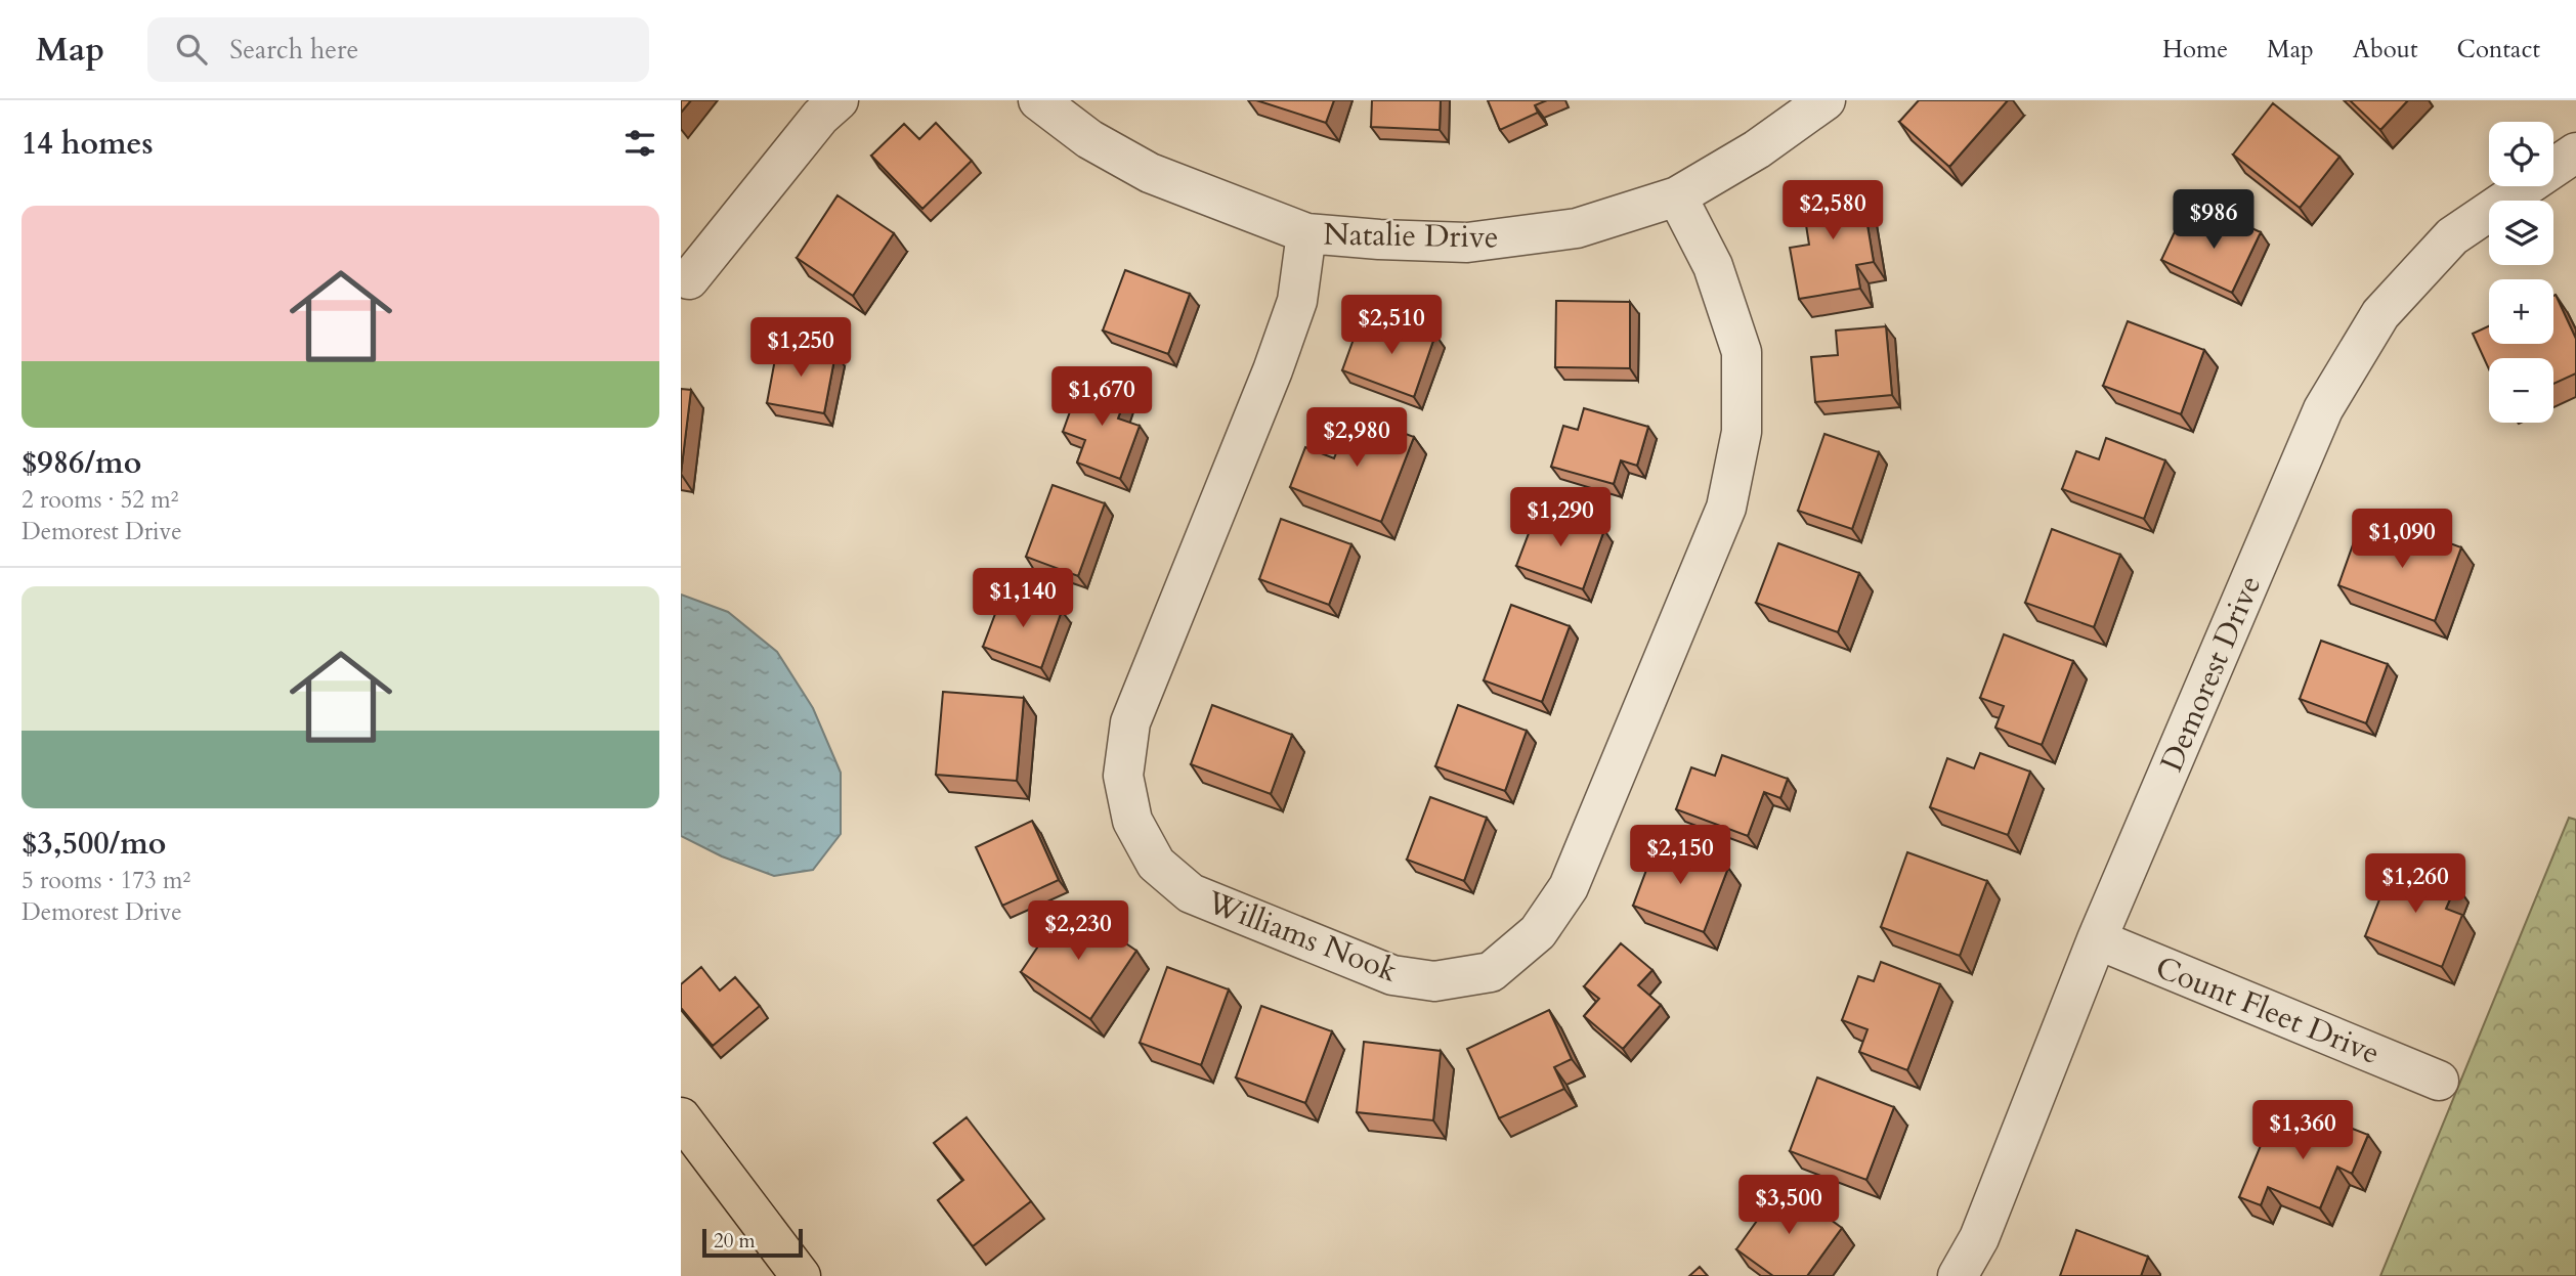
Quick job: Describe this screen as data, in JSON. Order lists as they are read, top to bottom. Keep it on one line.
{"streets":{"street":["Natalie Drive","Demorest Drive","Williams Nook","Count Fleet Drive"]},"crossings":[["Natalie Drive","Williams Nook"],["Demorest Drive","Count Fleet Drive"]],"scale_bar":"20 m","page":{"header":"Map","search":"Search here","nav":["Home","Map","About","Contact"],"heading":"14 homes","map_buttons":["+","−"],"price":["$2,580","$986","$2,510","$1,250","$1,670","$2,980","$1,290","$1,090","$1,140","$2,150","$1,260","$2,230","$1,360","$3,500"],"list":[{"name":"$986/mo","note":"2 rooms · 52 m² · Demorest Drive"},{"name":"$3,500/mo","note":"5 rooms · 173 m² · Demorest Drive"}],"scale":"20 m"}}
